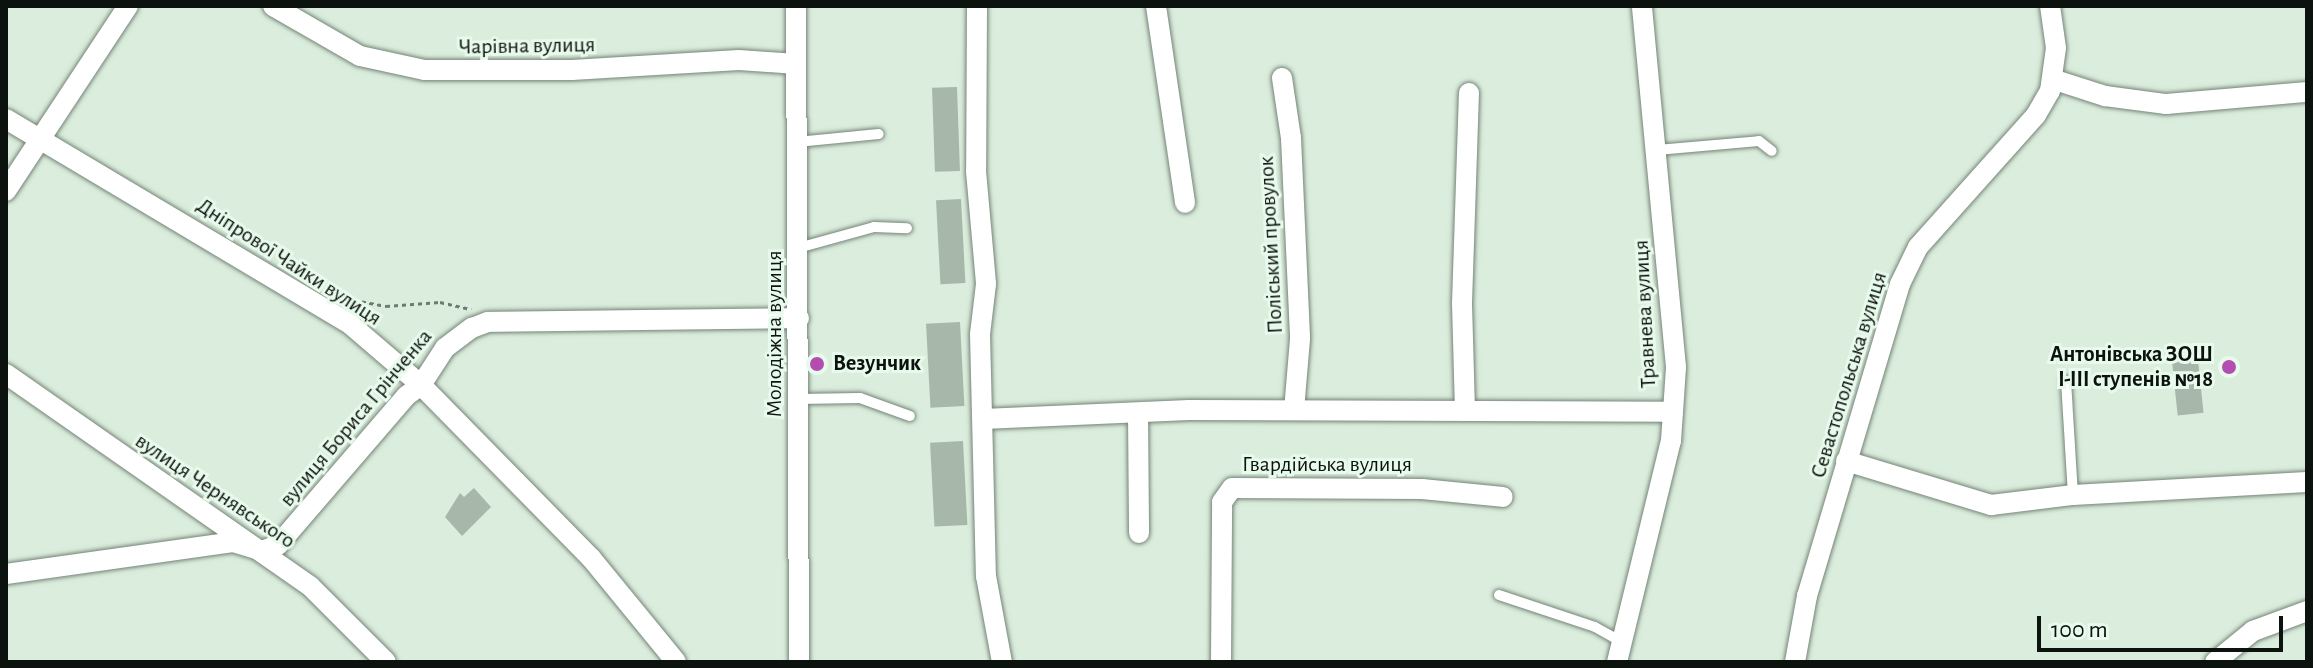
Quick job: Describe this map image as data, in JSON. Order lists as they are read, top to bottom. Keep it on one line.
{"streets":{"street":["Чарівна вулиця","Поліський провулок","Дніпрової Чайки вулиця","Травнева вулиця","Молодіжна вулиця","Севастопольська вулиця","вулиця Бориса Грінченка","Гвардійська вулиця","вулиця Чернявського"]},"crossings":[["Чарівна вулиця","Молодіжна вулиця"],["Дніпрової Чайки вулиця","вулиця Бориса Грінченка"],["Молодіжна вулиця","вулиця Бориса Грінченка"],["вулиця Бориса Грінченка","вулиця Чернявського"]],"places":["Везунчик","Антонівська ЗОШ I-III ступенів №18"],"scale_bar":"100 m"}
